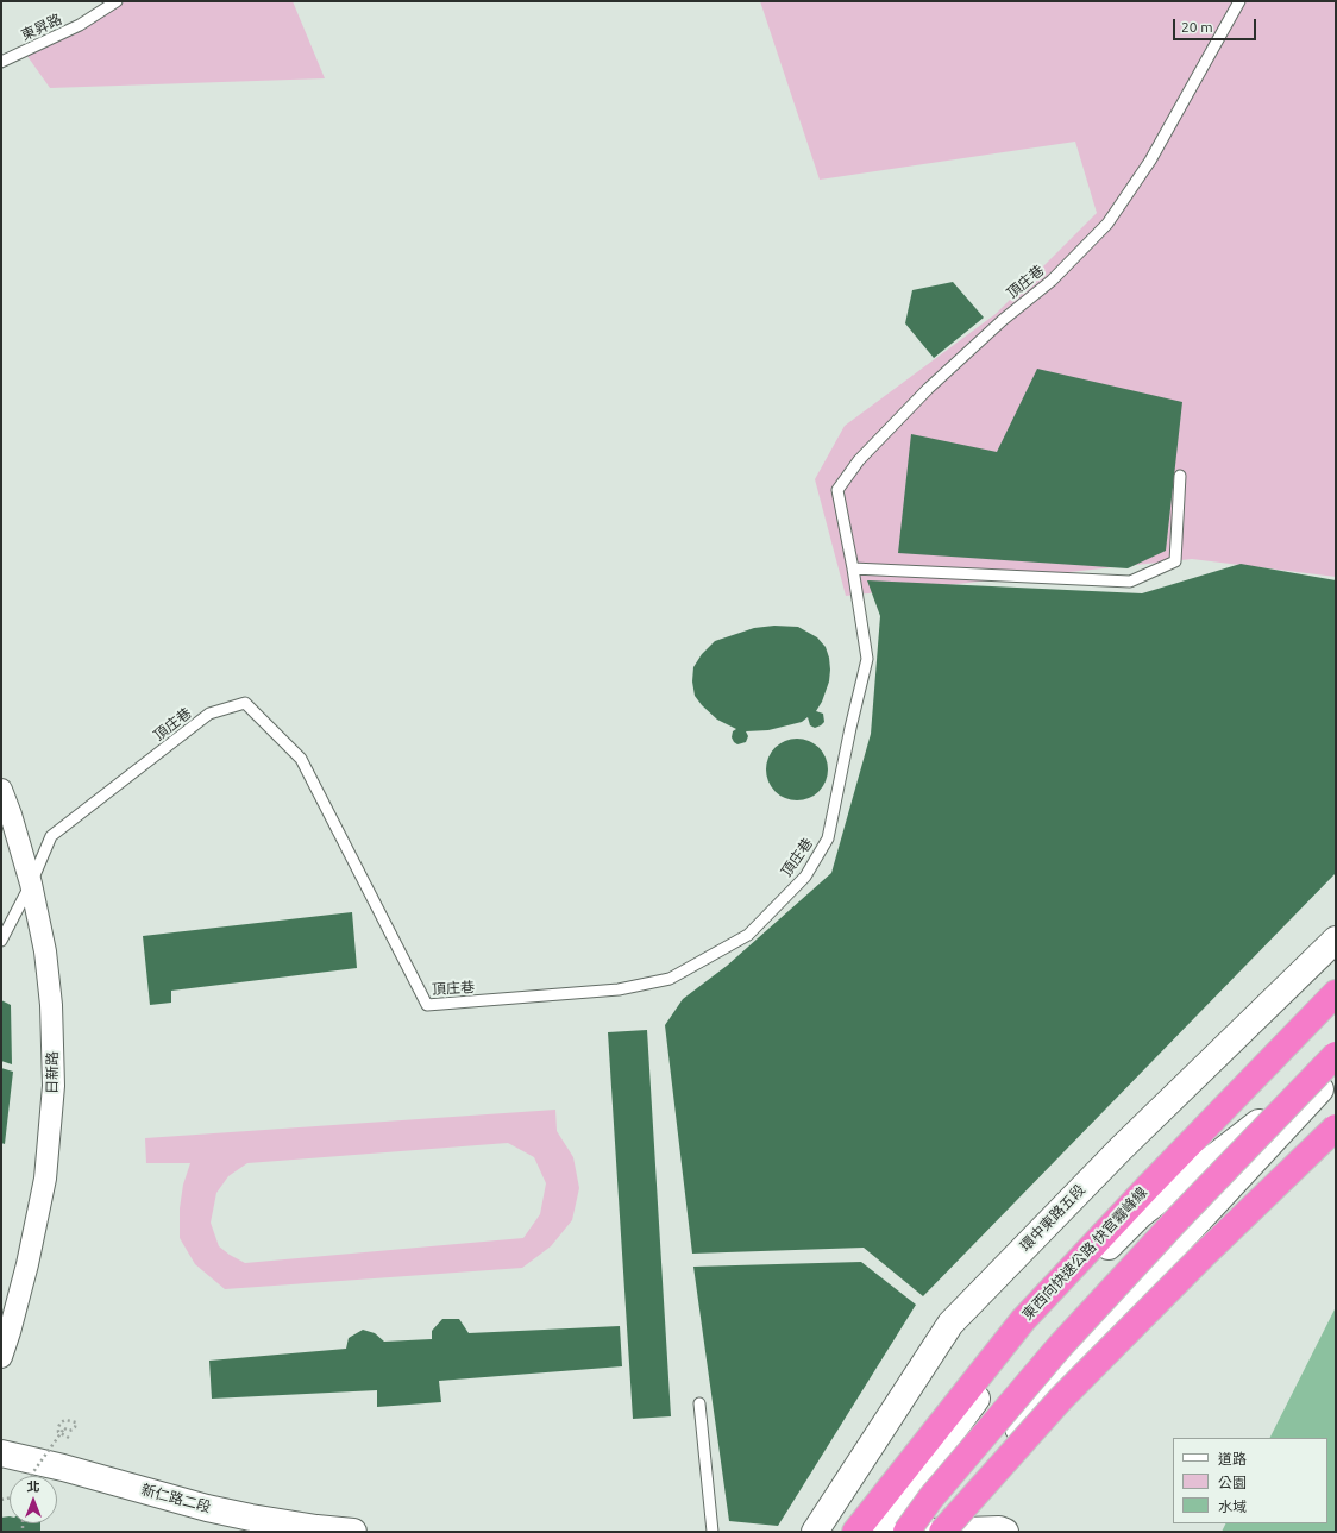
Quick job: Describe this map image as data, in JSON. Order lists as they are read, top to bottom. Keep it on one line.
{"streets":{"highway":["東西向快速公路 快官霧峰線"],"street":["日新路","環中東路五段","新仁路二段"],"lane":["東昇路","頂庄巷"]},"crossings":[["頂庄巷","日新路"]],"legend":["道路","公園","水域"],"scale_bar":"20 m","north":"top"}
